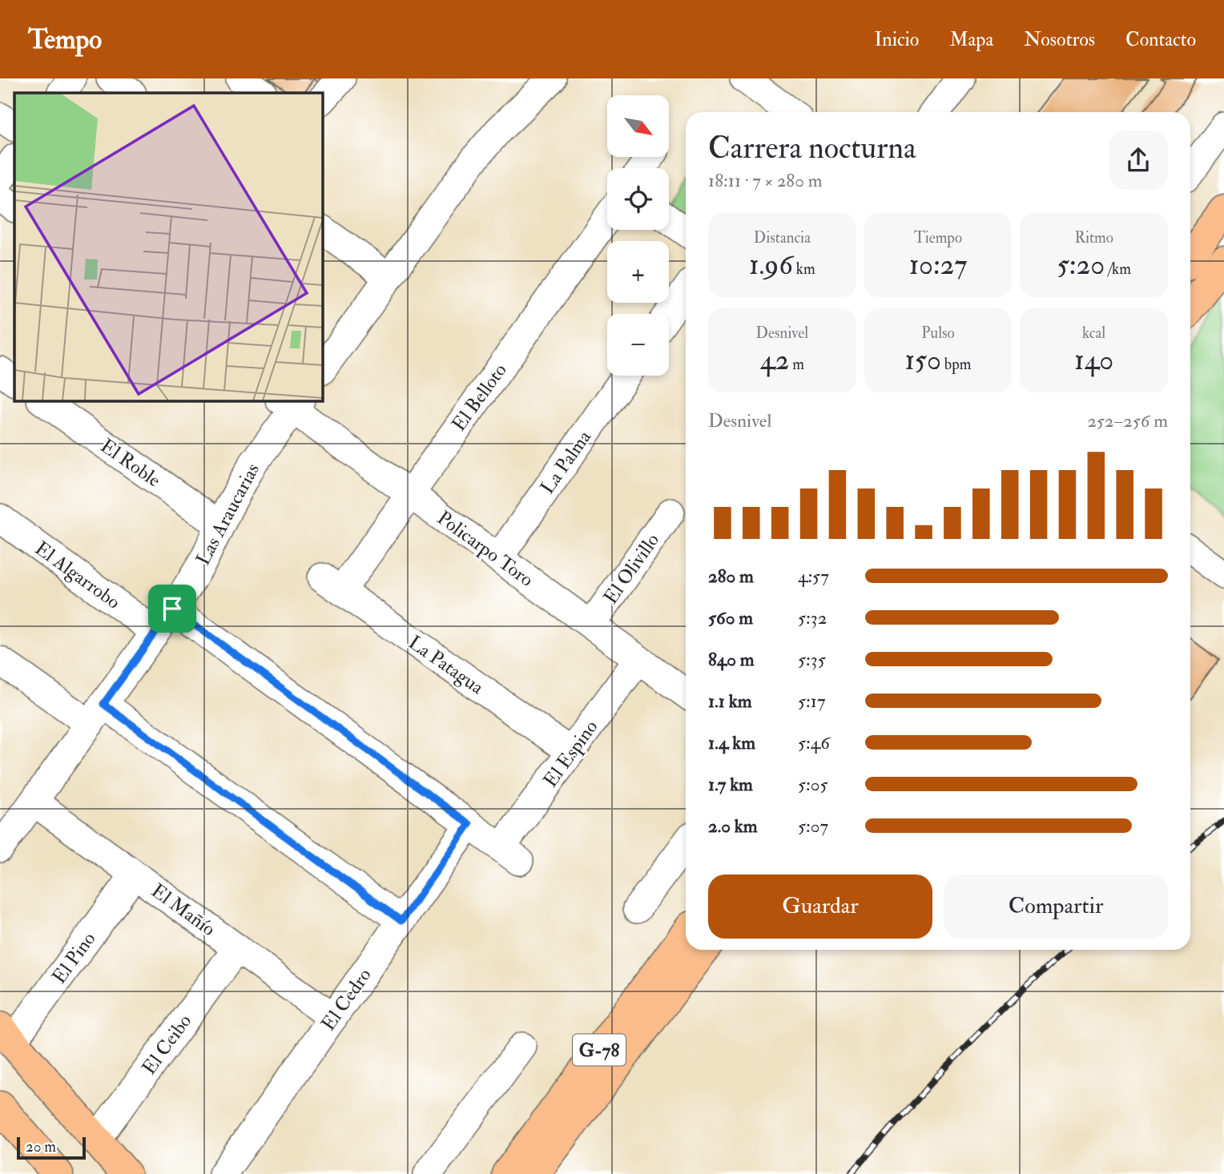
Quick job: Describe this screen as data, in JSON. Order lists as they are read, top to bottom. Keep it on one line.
{"streets":{"main road":["G-78"],"street":["El Belloto","La Palma","El Roble","Las Araucarias","Policarpo Toro","El Olivillo","El Algarrobo","La Patagua","El Espino","El Mañío","El Pino","El Cedro","El Ceibo"]},"crossings":[["El Belloto","Policarpo Toro"],["El Belloto","La Patagua"],["La Palma","Policarpo Toro"],["El Roble","Las Araucarias"],["Las Araucarias","Policarpo Toro"],["Las Araucarias","El Algarrobo"],["Las Araucarias","El Mañío"],["Policarpo Toro","El Olivillo"],["Policarpo Toro","El Espino"],["La Patagua","El Espino"],["El Espino","El Cedro"],["El Mañío","El Pino"],["El Mañío","El Cedro"],["El Mañío","El Ceibo"]],"scale_bar":"20 m","north":"bottom right","page":{"header":"Tempo","nav":["Inicio","Mapa","Nosotros","Contacto"],"map_buttons":["+","−"],"heading":["Carrera nocturna","18:11 · 7 × 280 m"],"stats":[["Distancia","1.96 km"],["Tiempo","10:27"],["Ritmo","5:20 /km"],["Desnivel","42 m"],["Pulso","150 bpm"],["kcal","140"]],"chart":["Desnivel","252–256 m"],"list":[{"name":"280 m","note":"4:57"},{"name":"560 m","note":"5:32"},{"name":"840 m","note":"5:35"},{"name":"1.1 km","note":"5:17"},{"name":"1.4 km","note":"5:46"},{"name":"1.7 km","note":"5:05"},{"name":"2.0 km","note":"5:07"}],"buttons":["Guardar","Compartir"],"scale":"20 m"}}
